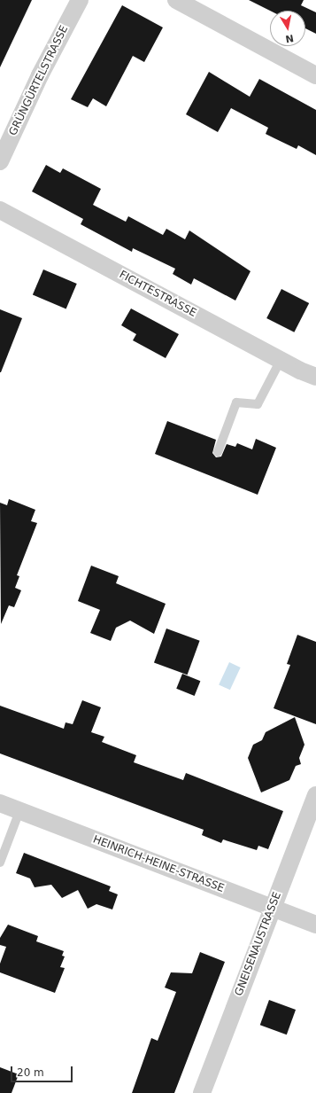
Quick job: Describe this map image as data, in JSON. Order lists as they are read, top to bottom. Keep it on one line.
{"streets":{"street":["GRÜNGÜRTELSTRASSE","FICHTESTRASSE","HEINRICH-HEINE-STRASSE","GNEISENAUSTRASSE"]},"crossings":[["HEINRICH-HEINE-STRASSE","GNEISENAUSTRASSE"]],"scale_bar":"20 m","north":"bottom"}
